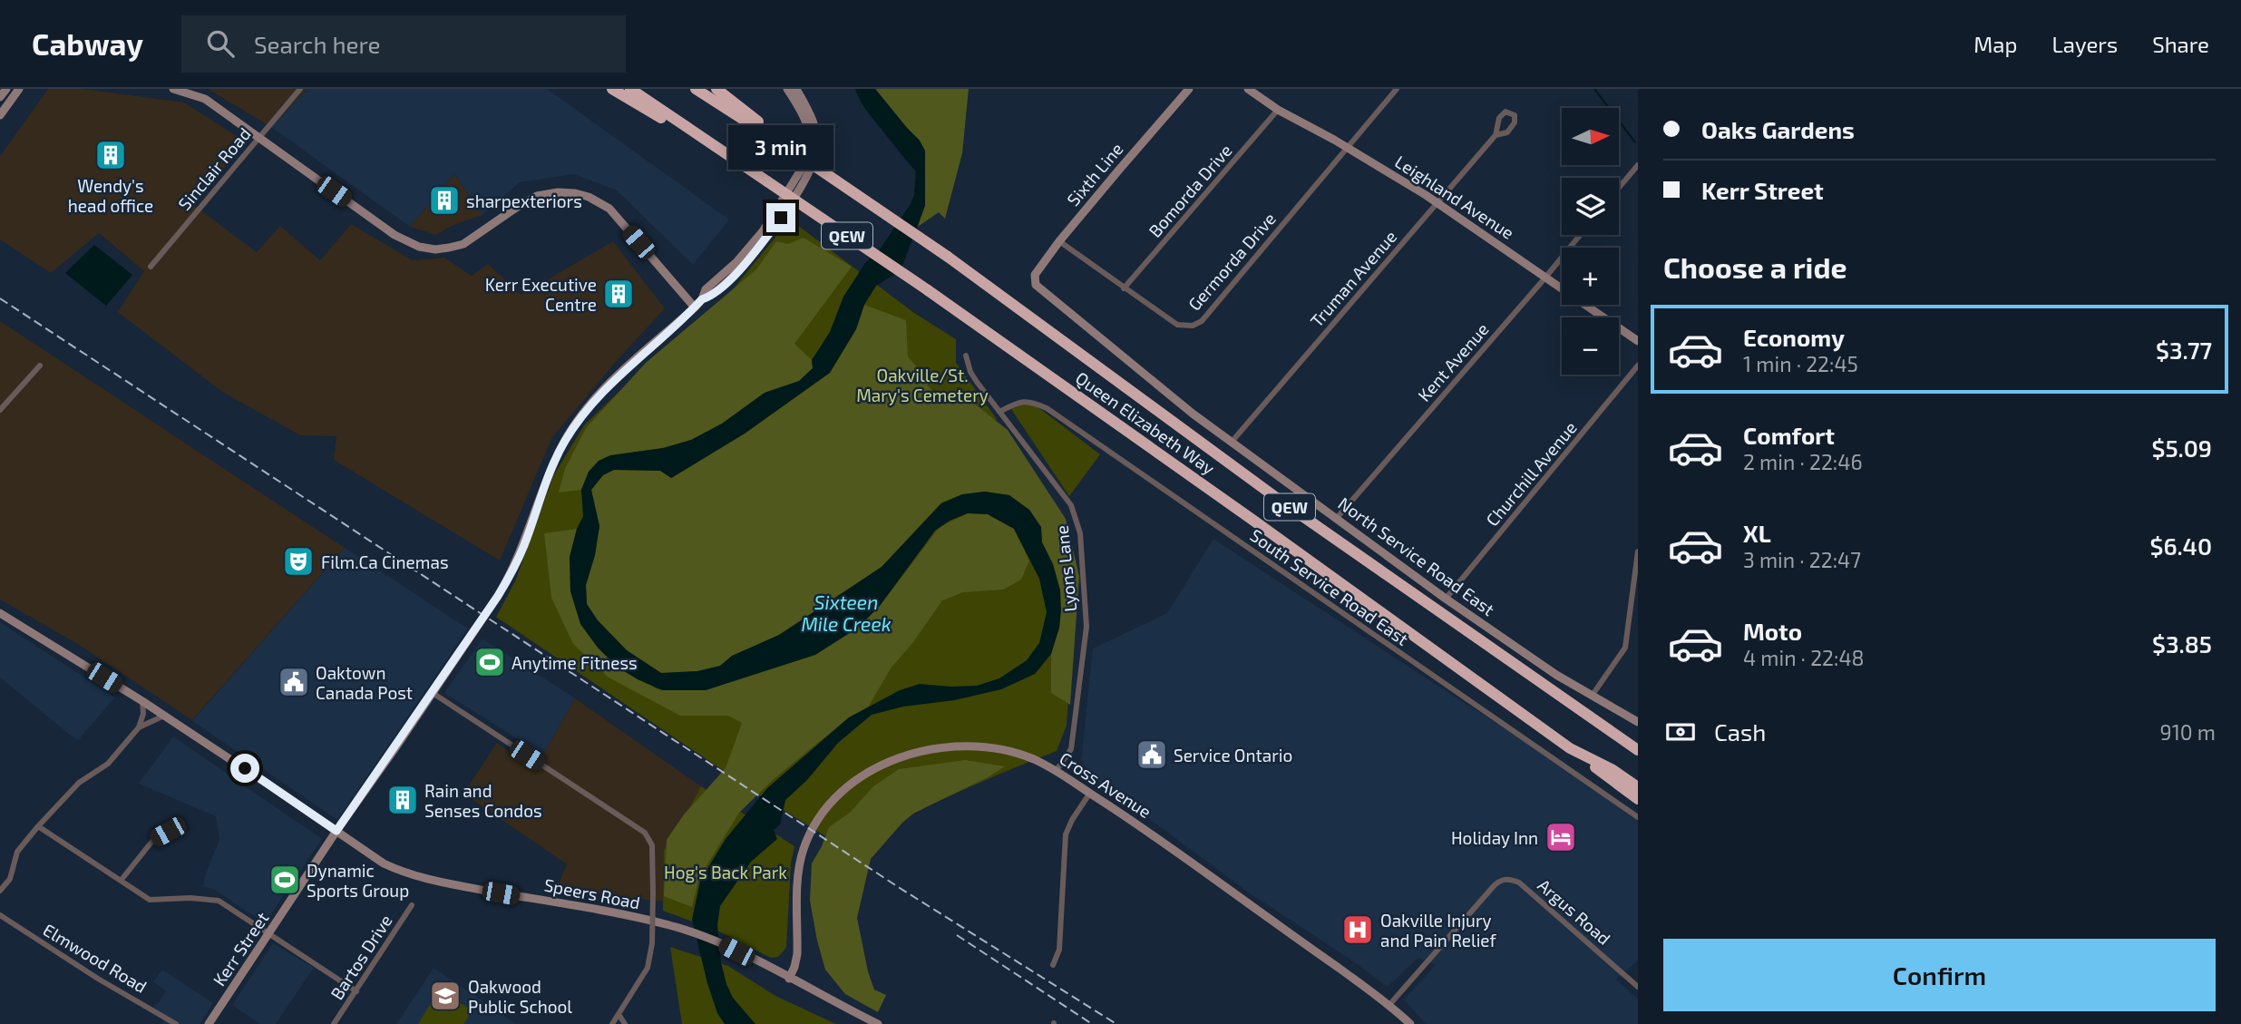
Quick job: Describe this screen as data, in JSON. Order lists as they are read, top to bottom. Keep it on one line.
{"streets":{"highway":["QEW","Queen Elizabeth Way"],"street":["Sinclair Road","Sixth Line","Bomorda Drive","Leighland Avenue","Germorda Drive","Truman Avenue","Kent Avenue","Churchill Avenue","North Service Road East","Lyons Lane","South Service Road East","Cross Avenue","Speers Road","Argus Road","Kerr Street","Bartos Drive","Elmwood Road"]},"crossings":[["Sixth Line","Germorda Drive"],["Sixth Line","North Service Road East"],["Bomorda Drive","Leighland Avenue"],["Bomorda Drive","Germorda Drive"],["Leighland Avenue","Germorda Drive"],["Leighland Avenue","Truman Avenue"],["Leighland Avenue","Kent Avenue"],["Truman Avenue","North Service Road East"],["Kent Avenue","North Service Road East"],["Churchill Avenue","North Service Road East"],["Lyons Lane","South Service Road East"],["Lyons Lane","Cross Avenue"],["Cross Avenue","Speers Road"],["Cross Avenue","Argus Road"],["Speers Road","Kerr Street"]],"water":["Sixteen Mile Creek"],"parks":["Oakville/St. Mary's Cemetery","Hog's Back Park"],"places":{"building":["Wendy's head office","sharpexteriors","Kerr Executive Centre","Rain and Senses Condos"],"theatre":["Film.Ca Cinemas"],"sports":["Anytime Fitness","Dynamic Sports Group"],"public building":["Oaktown Canada Post","Service Ontario"],"hotel":["Holiday Inn"],"hospital":["Oakville Injury and Pain Relief"],"school or university":["Oakwood Public School"]},"north":"right","page":{"header":"Cabway","search":"Search here","nav":["Map","Layers","Share"],"banner":["Oaks Gardens","Kerr Street"],"map_buttons":["+","−"],"bubble":"3 min","heading":"Choose a ride","list":[{"name":"Economy","note":"1 min · 22:45","value":"$3.77"},{"name":"Comfort","note":"2 min · 22:46","value":"$5.09"},{"name":"XL","note":"3 min · 22:47","value":"$6.40"},{"name":"Moto","note":"4 min · 22:48","value":"$3.85"}],"pay":["Cash","910 m"],"buttons":"Confirm"}}
